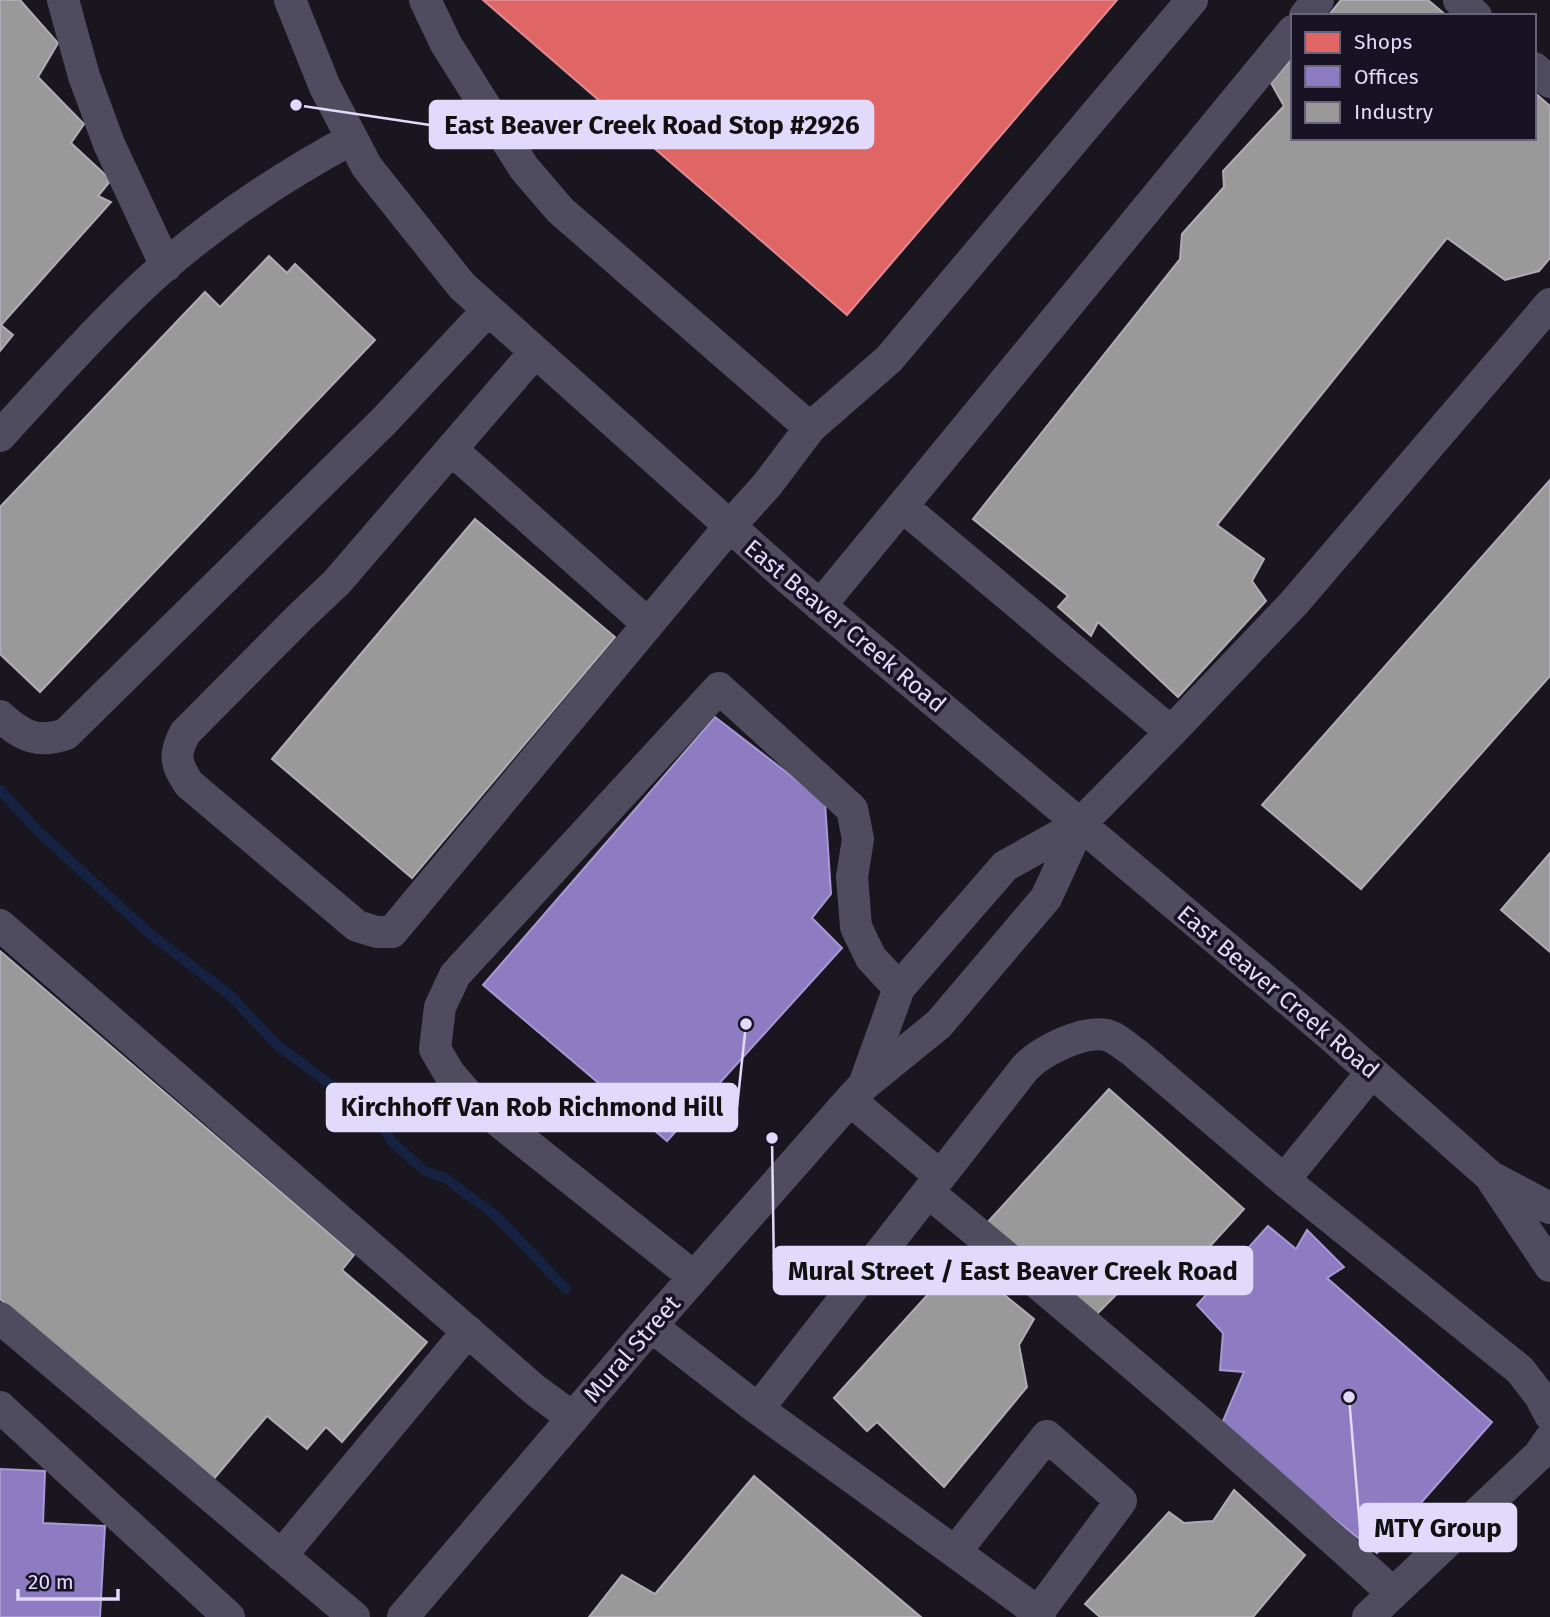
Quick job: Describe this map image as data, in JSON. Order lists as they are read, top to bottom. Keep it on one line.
{"streets":{"street":["East Beaver Creek Road","Mural Street"]},"crossings":[["East Beaver Creek Road","Mural Street"]],"places":["East Beaver Creek Road Stop #2926","Kirchhoff Van Rob Richmond Hill","Mural Street / East Beaver Creek Road","MTY Group"],"legend":["Shops","Offices","Industry"],"scale_bar":"20 m"}
